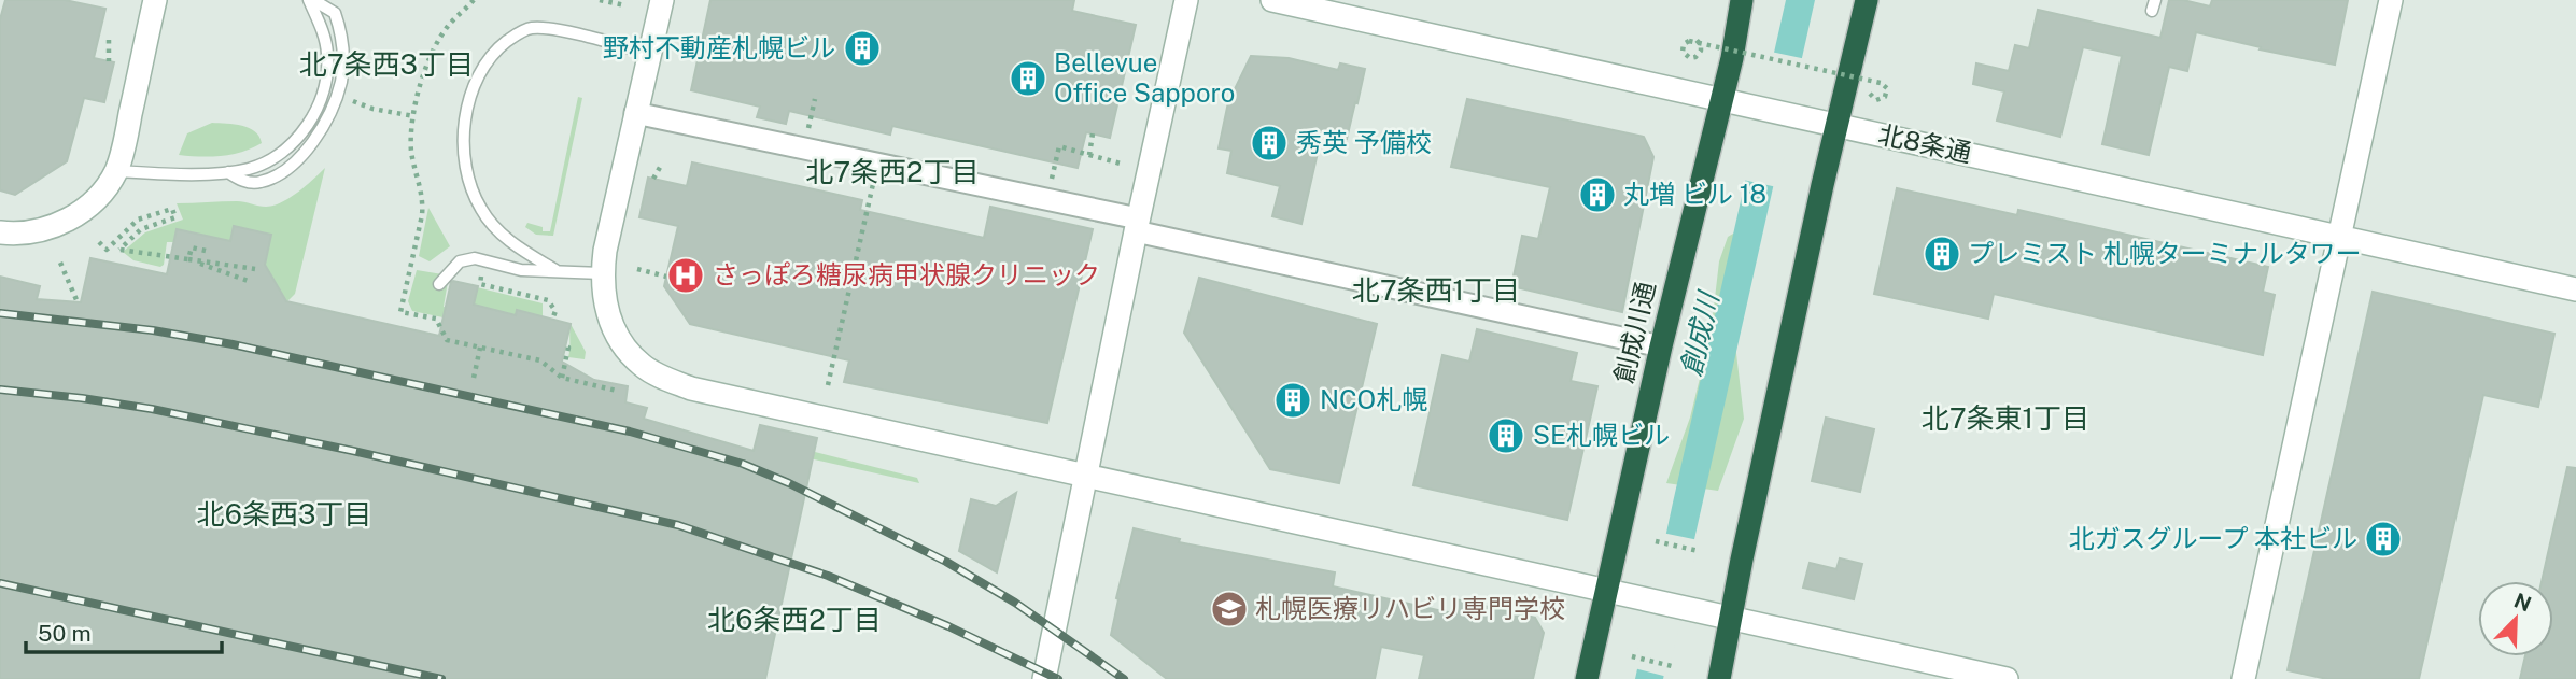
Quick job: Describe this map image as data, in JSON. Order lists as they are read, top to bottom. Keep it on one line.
{"streets":{"highway":["創成川通"],"street":["北8条通"]},"crossings":[["北8条通","創成川通"]],"districts":["北7条西3丁目","北7条西2丁目","北7条西1丁目","北7条東1丁目","北6条西3丁目","北6条西2丁目"],"water":["創成川"],"places":{"building":["野村不動産札幌ビル","Bellevue Office Sapporo","秀英 予備校","丸増 ビル 18","プレミスト 札幌ターミナルタワー","NCO札幌","SE札幌ビル","北ガスグループ 本社ビル"],"hospital":["さっぽろ糖尿病甲状腺クリニック"],"school or university":["札幌医療リハビリ専門学校"]},"scale_bar":"50 m","north":"top right"}
